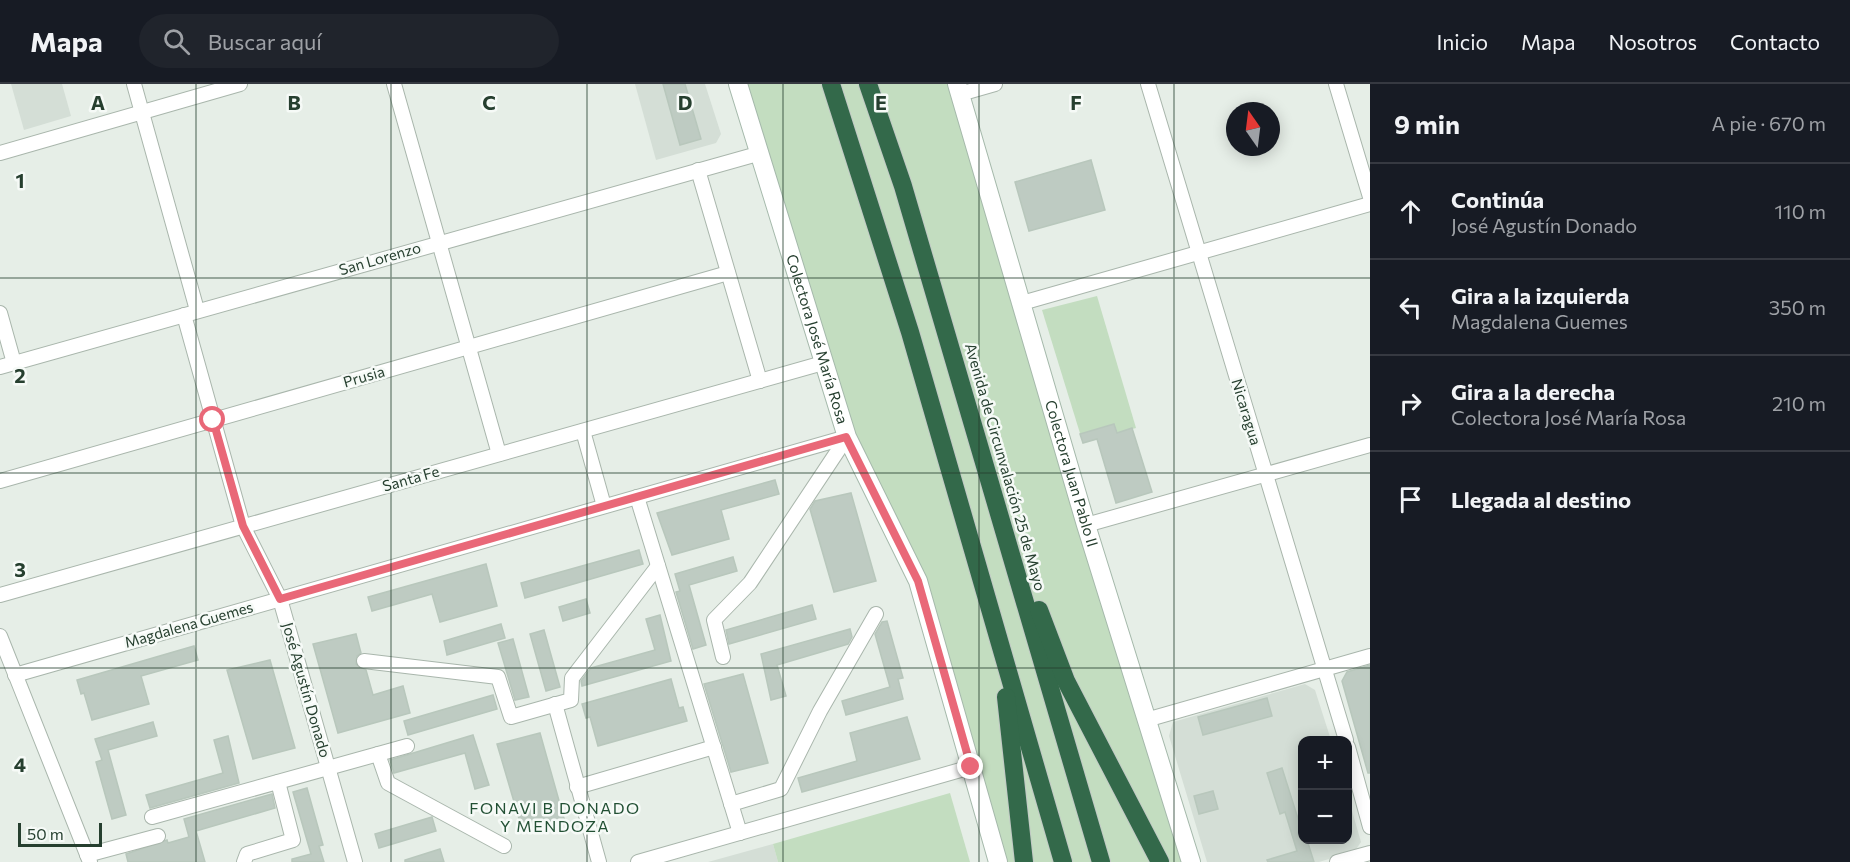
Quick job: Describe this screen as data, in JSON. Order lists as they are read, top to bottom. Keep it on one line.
{"streets":{"highway":["Avenida de Circunvalación 25 de Mayo"],"main road":["Colectora José María Rosa","Colectora Juan Pablo II"],"street":["San Lorenzo","Prusia","Nicaragua","Santa Fe","Magdalena Guemes","José Agustín Donado"]},"crossings":[["San Lorenzo","Colectora José María Rosa"],["San Lorenzo","José Agustín Donado"],["Colectora José María Rosa","Santa Fe"],["Colectora José María Rosa","Magdalena Guemes"],["Prusia","José Agustín Donado"],["Santa Fe","José Agustín Donado"],["Magdalena Guemes","José Agustín Donado"]],"districts":["FONAVI B DONADO Y MENDOZA"],"scale_bar":"50 m","north":"top","page":{"header":"Mapa","search":"Buscar aquí","nav":["Inicio","Mapa","Nosotros","Contacto"],"heading":["9 min","A pie · 670 m"],"list":[["Continúa","José Agustín Donado","110 m"],["Gira a la izquierda","Magdalena Guemes","350 m"],["Gira a la derecha","Colectora José María Rosa","210 m"],"Llegada al destino"],"map_buttons":["+","−"],"scale":"50 m"},"grid":{"columns":["A","B","C","D","E","F"],"rows":["1","2","3","4"]}}
